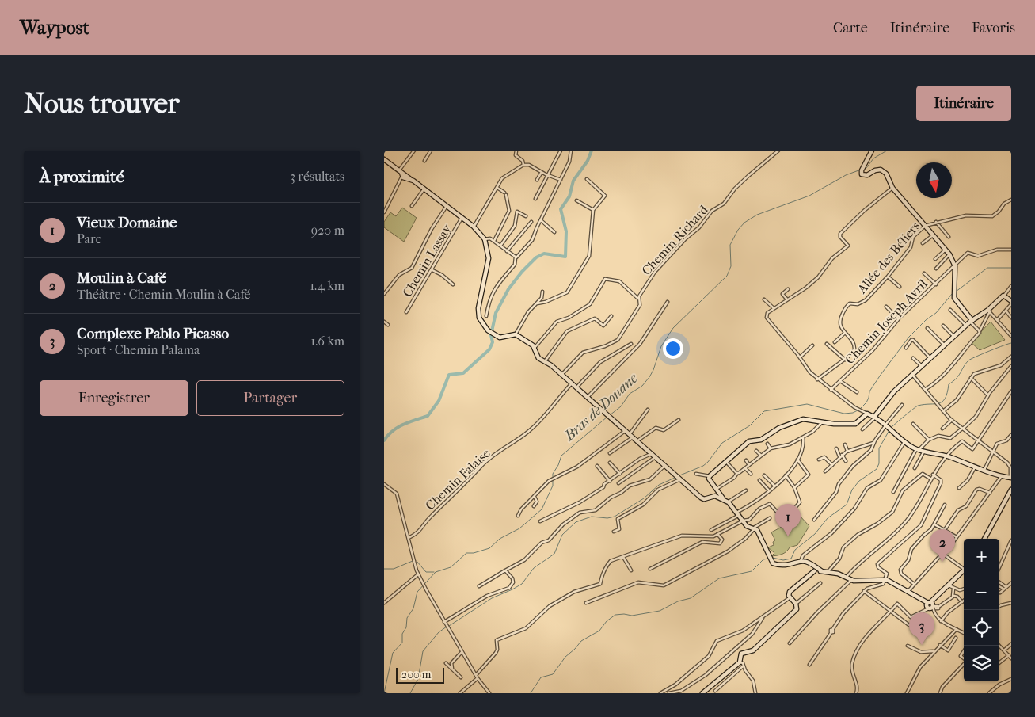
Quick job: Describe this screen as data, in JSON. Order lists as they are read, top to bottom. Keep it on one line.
{"streets":{"street":["Chemin Richard","Allée des Béliers","Chemin Lassay","Chemin Joseph Avril","Chemin Falaise"]},"water":["Bras de Douane"],"scale_bar":"200 m","north":"bottom","page":{"header":"Waypost","nav":["Carte","Itinéraire","Favoris"],"buttons":["Itinéraire",["Enregistrer","Partager"]],"title":"Nous trouver","heading":["À proximité","3 résultats"],"list":[{"mark":"1","name":"Vieux Domaine","note":"Parc","value":"920 m"},{"mark":"2","name":"Moulin à Café","note":"Théâtre · Chemin Moulin à Café","value":"1.4 km"},{"mark":"3","name":"Complexe Pablo Picasso","note":"Sport · Chemin Palama","value":"1.6 km"}],"pins":["1","2","3"],"map_buttons":["+","−"],"scale":"200 m"}}
